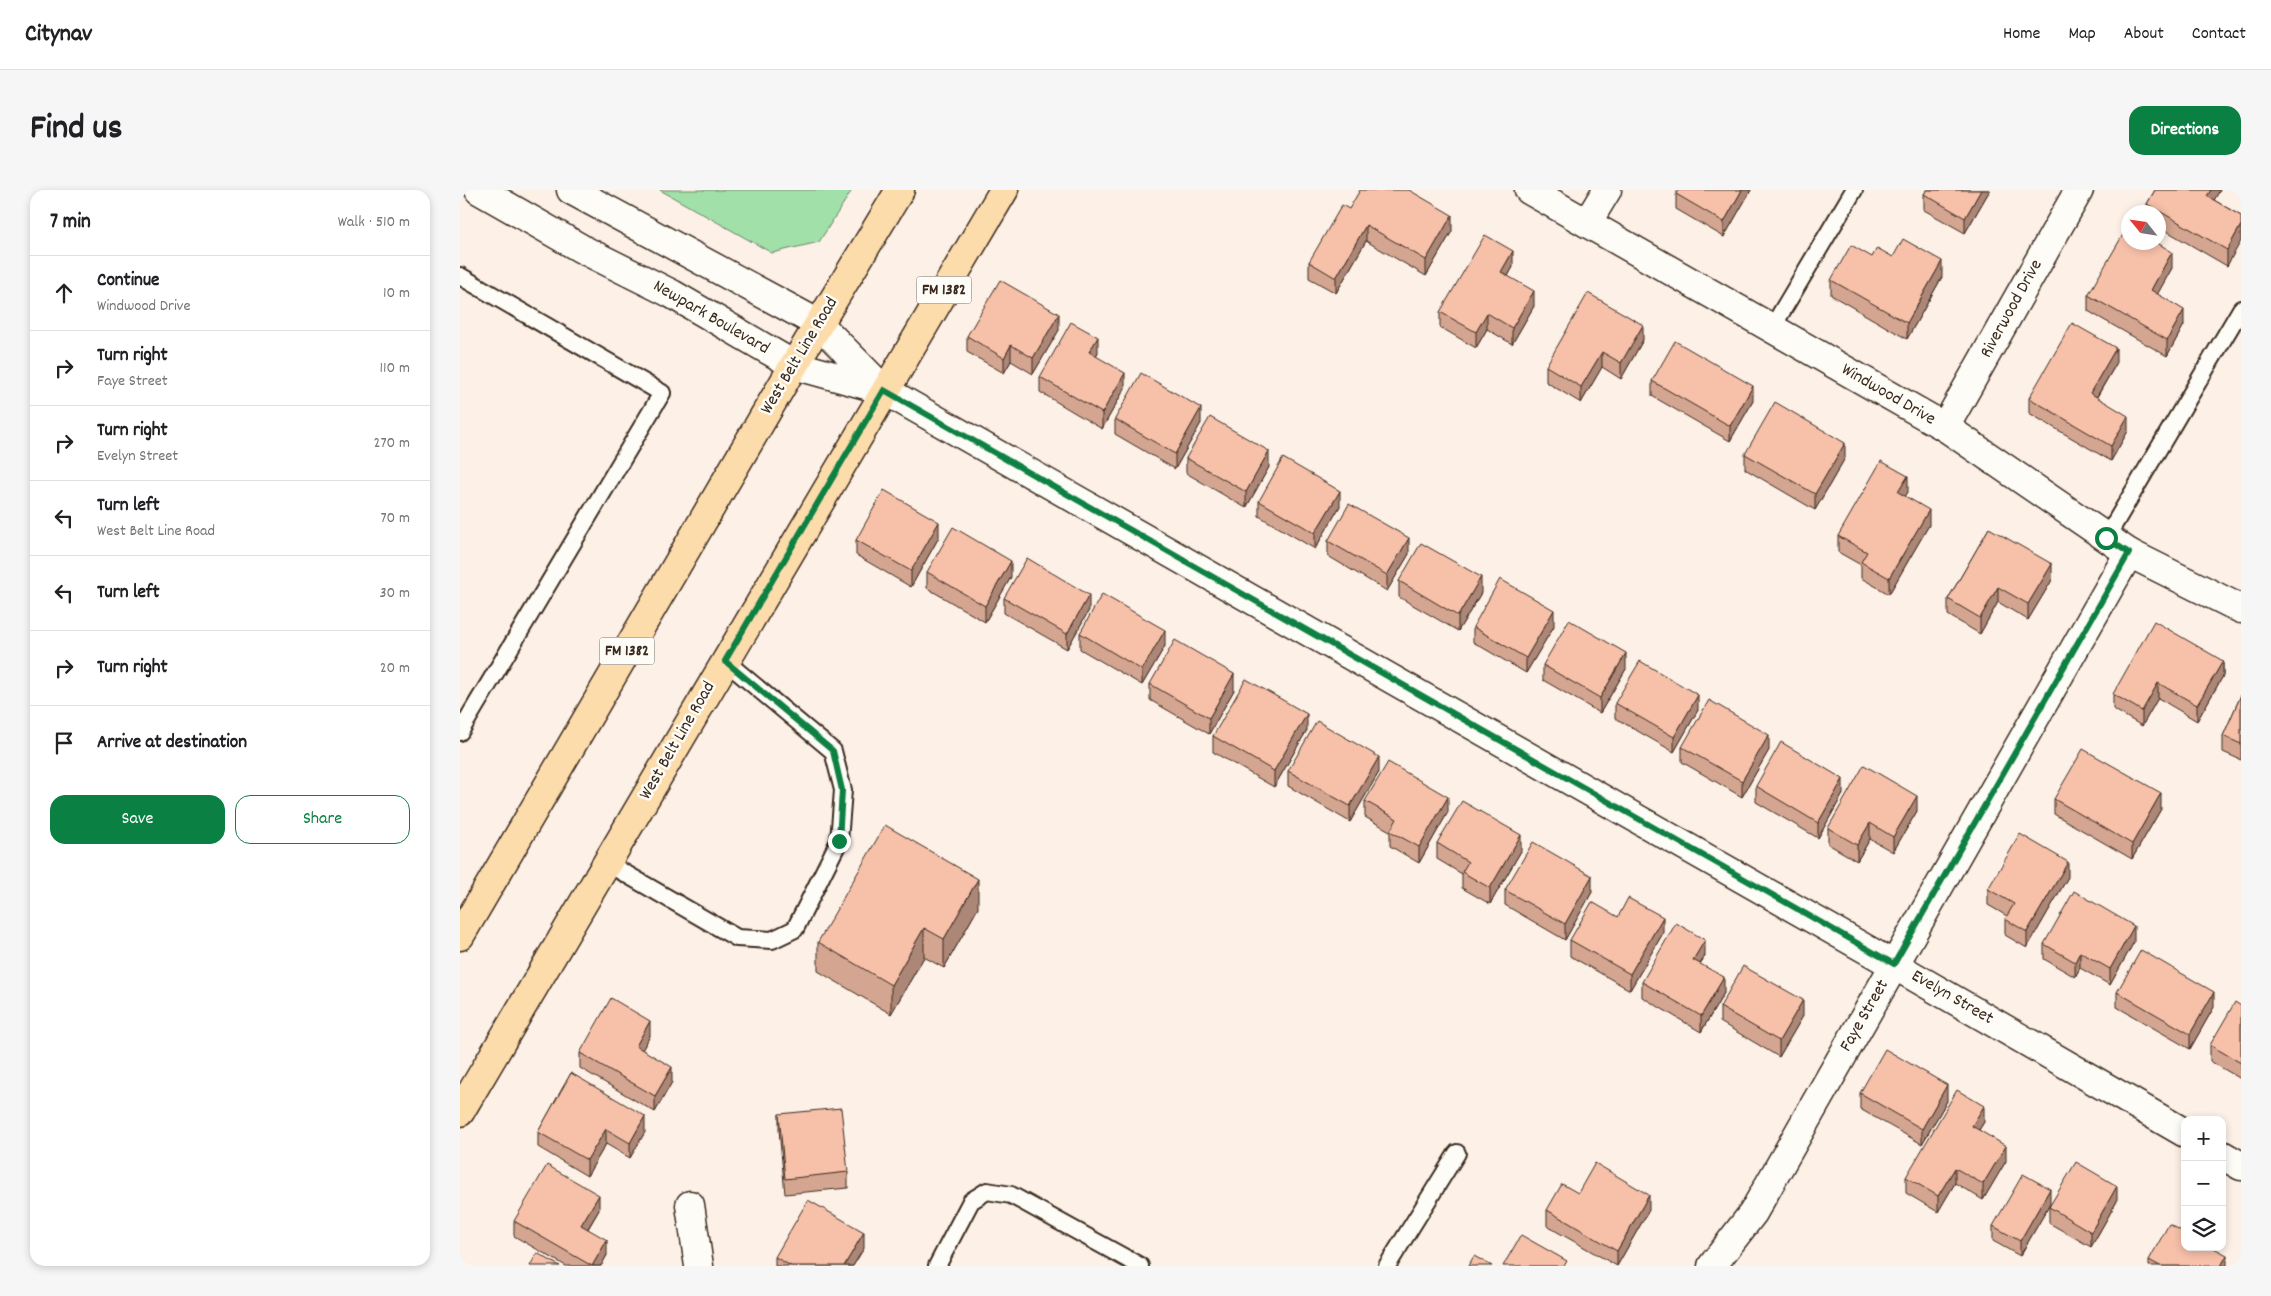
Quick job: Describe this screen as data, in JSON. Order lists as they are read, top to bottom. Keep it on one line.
{"streets":{"main road":["FM 1382","West Belt Line Road"],"street":["Riverwood Drive","Newpark Boulevard","Windwood Drive","Evelyn Street","Faye Street"]},"crossings":[["Riverwood Drive","Windwood Drive"],["Newpark Boulevard","West Belt Line Road"],["Newpark Boulevard","Evelyn Street"],["West Belt Line Road","Evelyn Street"],["Windwood Drive","Faye Street"],["Evelyn Street","Faye Street"]],"north":"top left","page":{"header":"Citynav","nav":["Home","Map","About","Contact"],"title":"Find us","buttons":["Directions",["Save","Share"]],"heading":["7 min","Walk · 510 m"],"list":[["Continue","Windwood Drive","10 m"],["Turn right","Faye Street","110 m"],["Turn right","Evelyn Street","270 m"],["Turn left","West Belt Line Road","70 m"],["Turn left","30 m"],["Turn right","20 m"],"Arrive at destination"],"map_buttons":["+","−"]}}
